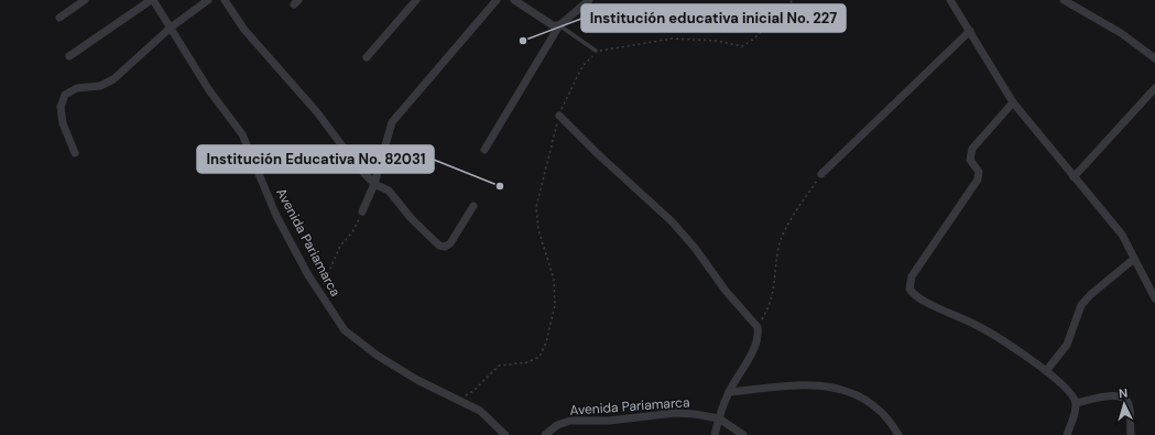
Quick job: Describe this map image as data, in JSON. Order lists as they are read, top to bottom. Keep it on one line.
{"streets":{"street":["Avenida Pariamarca"]},"places":["Institución educativa inicial No. 227","Institución Educativa No. 82031"],"north":"top"}
